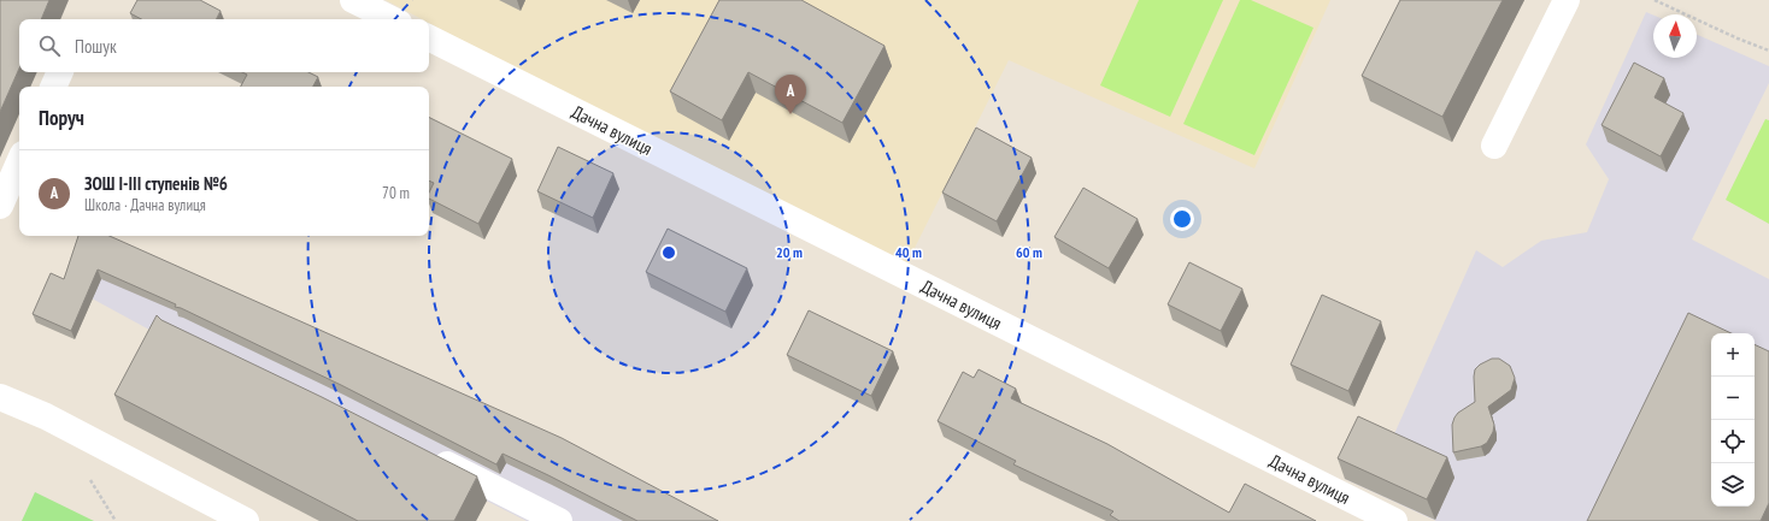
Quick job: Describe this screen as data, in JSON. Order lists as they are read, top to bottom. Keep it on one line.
{"streets":{"street":["Дачна вулиця"]},"north":"top","page":{"search":"Пошук","pins":"A","heading":"Поруч","list":[{"mark":"A","name":"ЗОШ І-ІІІ ступенів №6","note":"Школа · Дачна вулиця","value":"70 m"}],"map_buttons":["+","−"]},"rings":["20 m","40 m","60 m"]}
